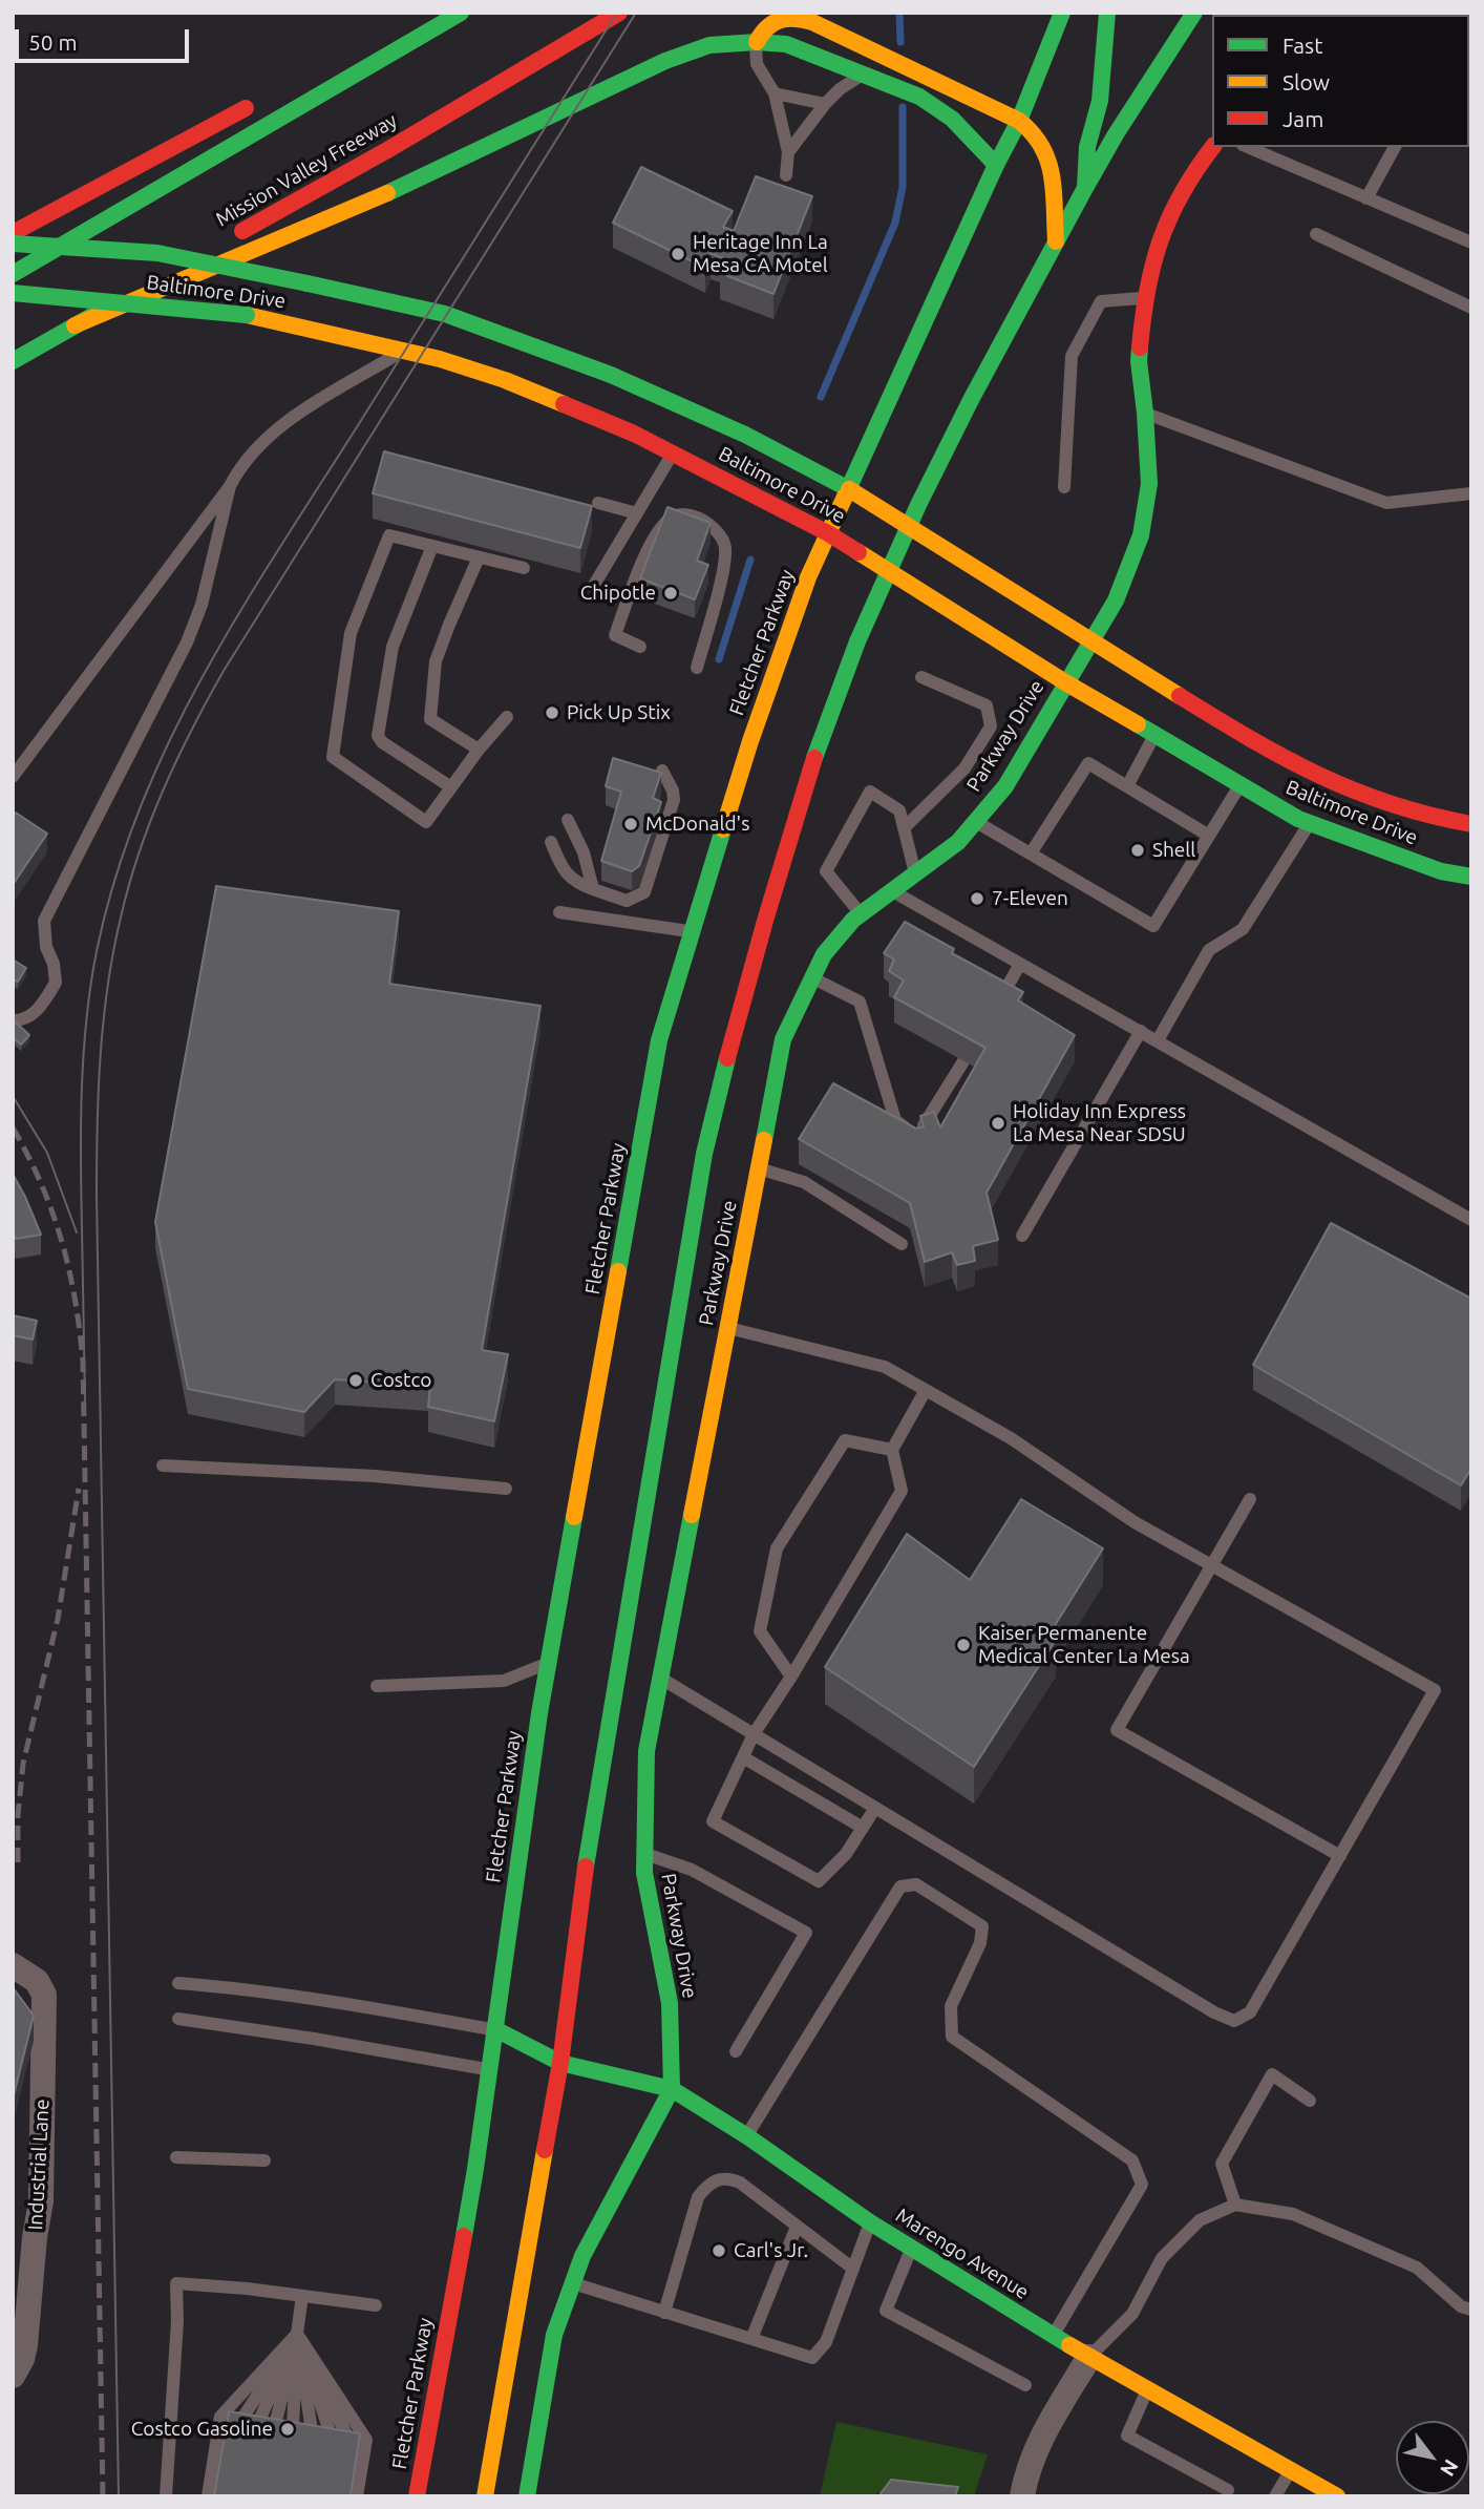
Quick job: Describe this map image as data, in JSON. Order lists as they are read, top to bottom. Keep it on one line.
{"streets":{"main road":["Mission Valley Freeway","Baltimore Drive","Fletcher Parkway","Parkway Drive","Marengo Avenue"],"street":["Industrial Lane"]},"crossings":[["Baltimore Drive","Fletcher Parkway"],["Baltimore Drive","Parkway Drive"],["Fletcher Parkway","Marengo Avenue"],["Parkway Drive","Marengo Avenue"]],"places":["Heritage Inn La Mesa CA Motel","Chipotle","Pick Up Stix","McDonald's","Shell","7-Eleven","Holiday Inn Express La Mesa Near SDSU","Costco","Kaiser Permanente Medical Center La Mesa","Carl's Jr.","Costco Gasoline"],"legend":["Fast","Slow","Jam"],"scale_bar":"50 m","north":"bottom right"}
